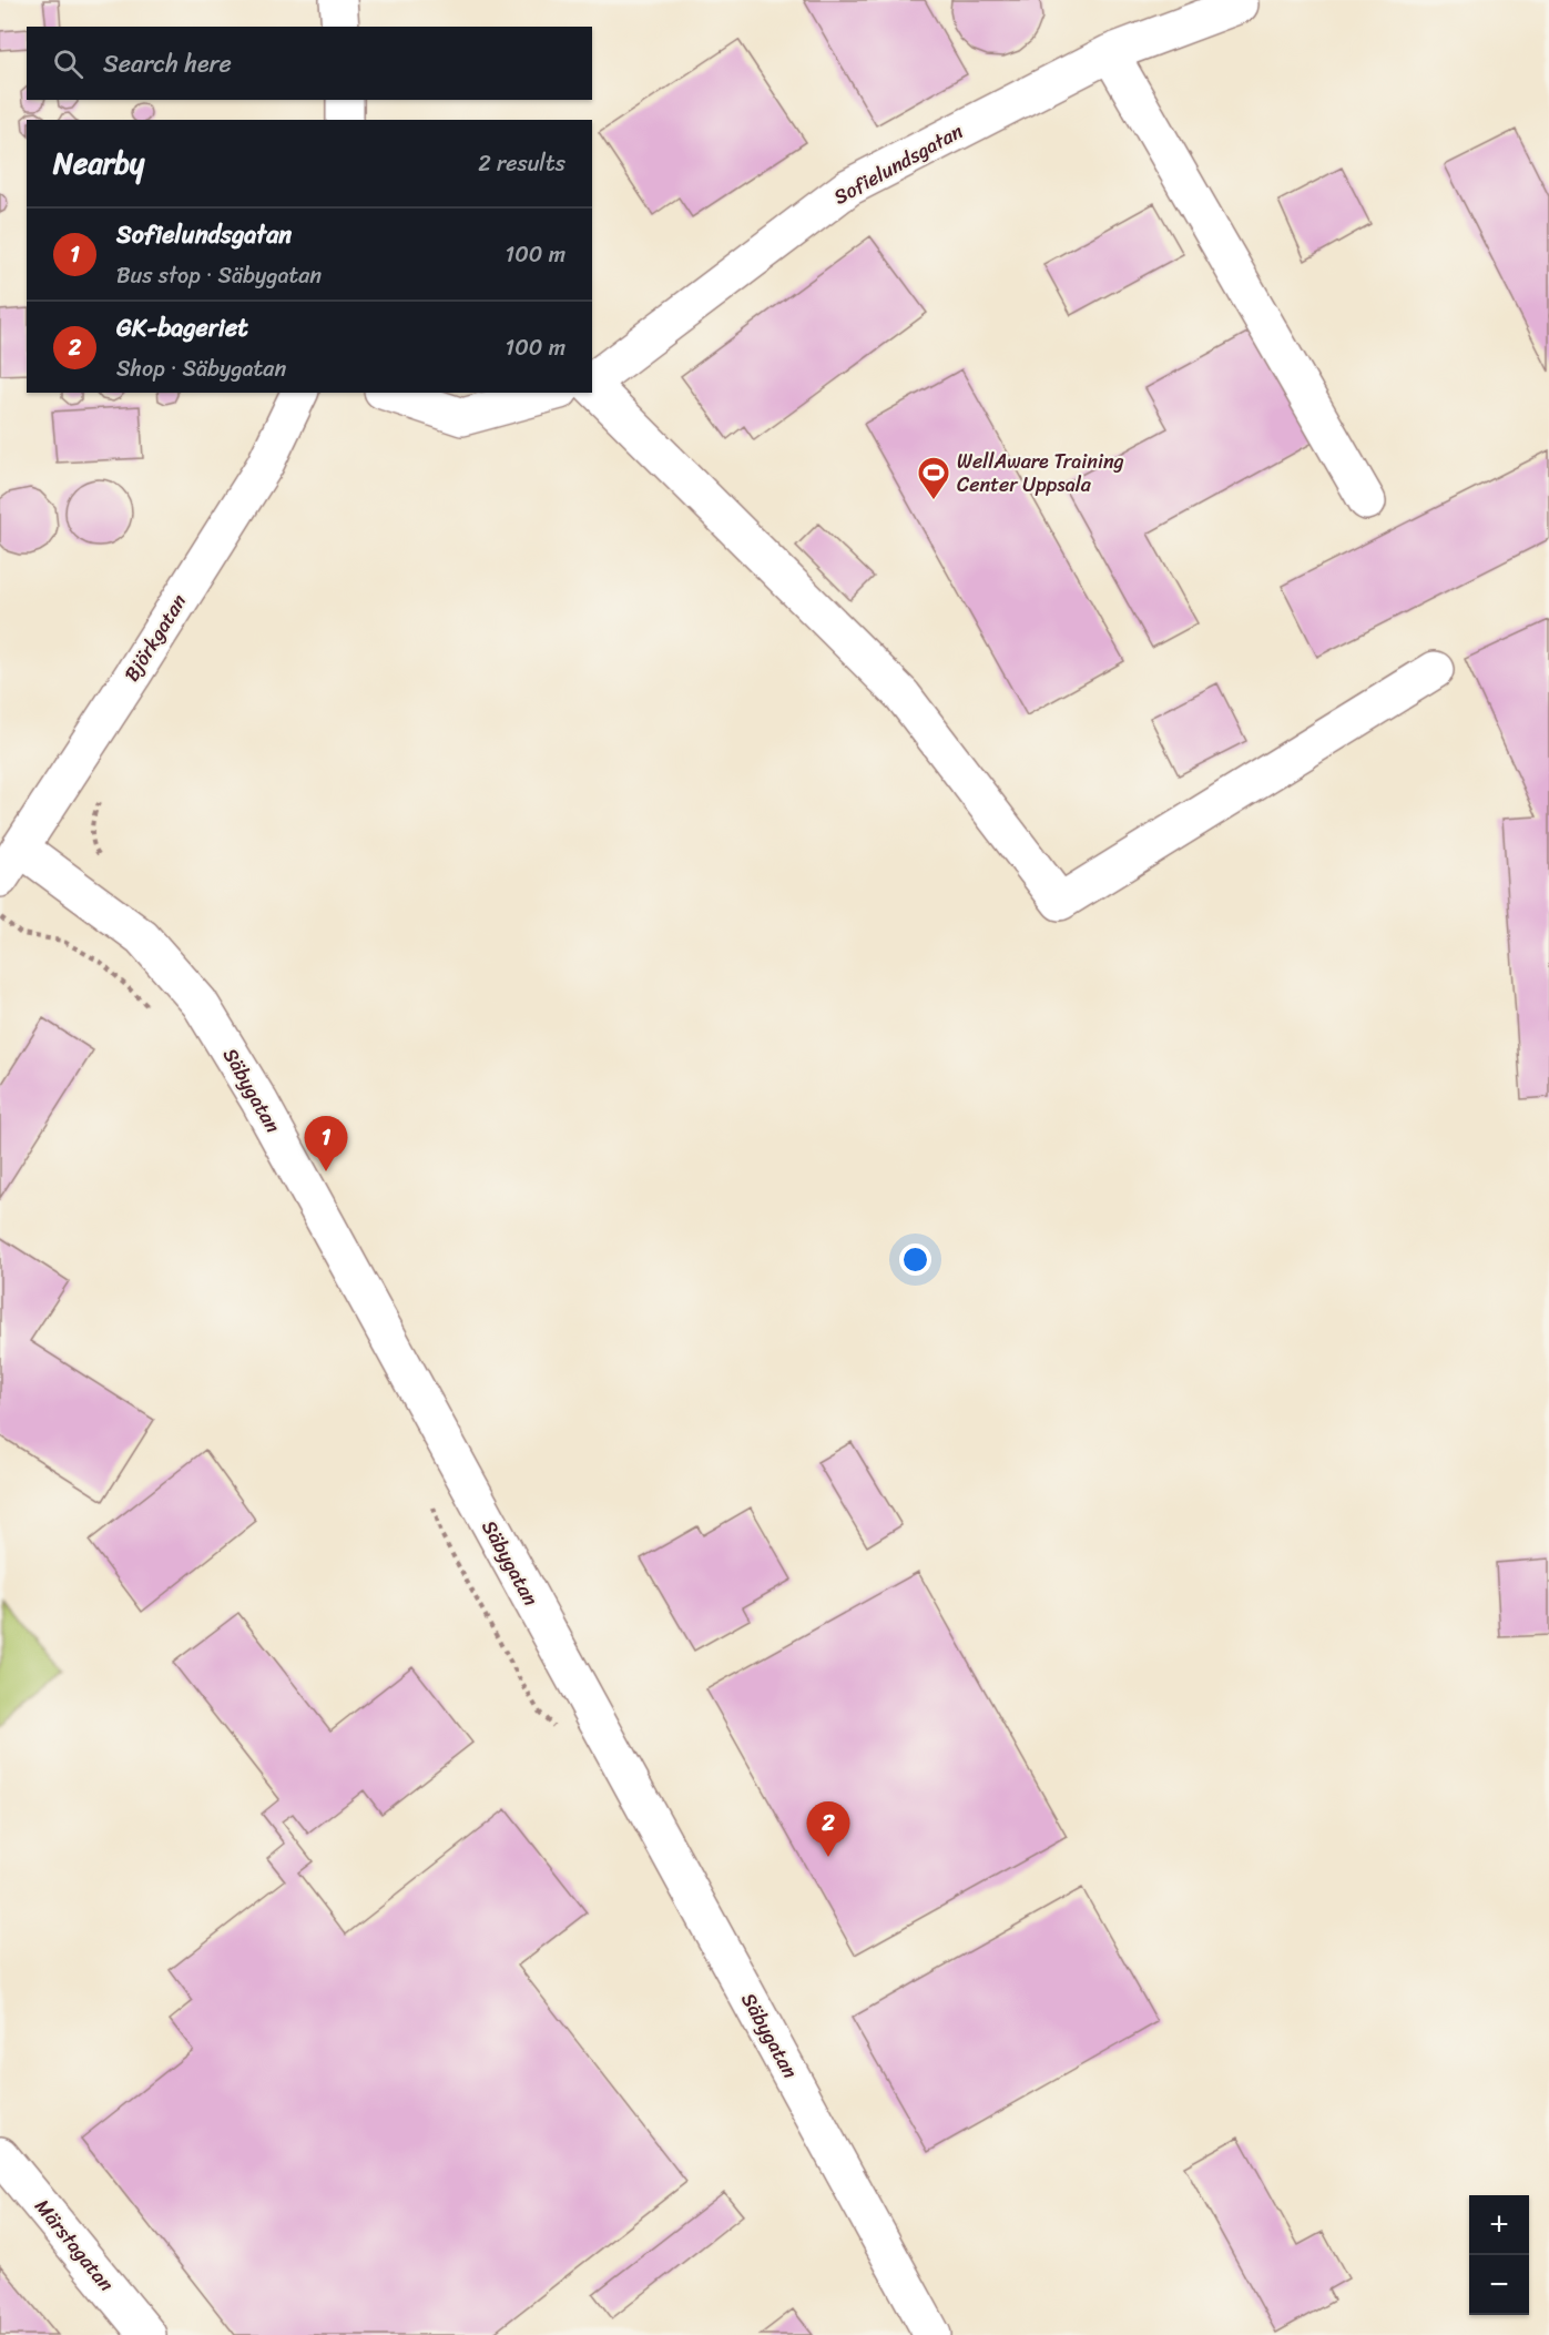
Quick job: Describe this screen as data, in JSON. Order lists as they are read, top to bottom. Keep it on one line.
{"streets":{"street":["Sofielundsgatan","Björkgatan","Säbygatan","Märstagatan"]},"crossings":[["Björkgatan","Säbygatan"]],"places":{"sports":["WellAware Training Center Uppsala"]},"page":{"search":"Search here","heading":["Nearby","2 results"],"list":[{"mark":"1","name":"Sofielundsgatan","note":"Bus stop · Säbygatan","value":"100 m"},{"mark":"2","name":"GK-bageriet","note":"Shop · Säbygatan","value":"100 m"}],"pins":["1","2"],"map_buttons":["+","−"]}}
